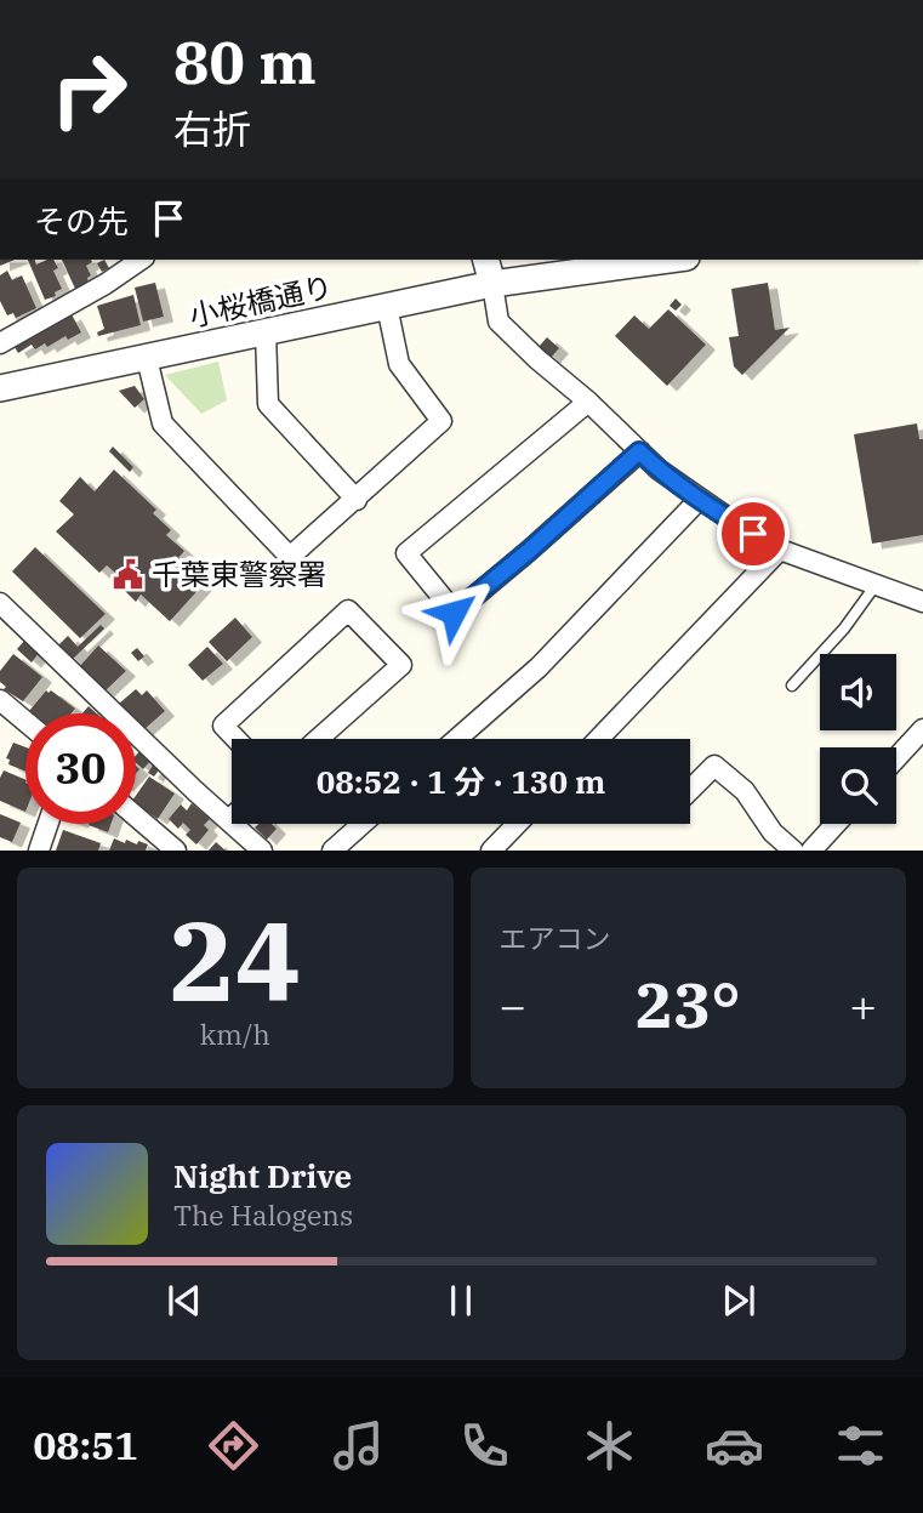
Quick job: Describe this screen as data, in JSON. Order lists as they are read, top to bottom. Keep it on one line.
{"streets":{"street":["小桜橋通り"]},"places":{"public building":["千葉東警察署"]},"page":{"turn":["80 m","右折"],"then":"その先","limit":"30","trip":"08:52 · 1 分 · 130 m","tile":[["24","km/h"],"エアコン"],"heat":["−","23°","+"],"song":["Night Drive","The Halogens"],"tabs":"08:51"}}
